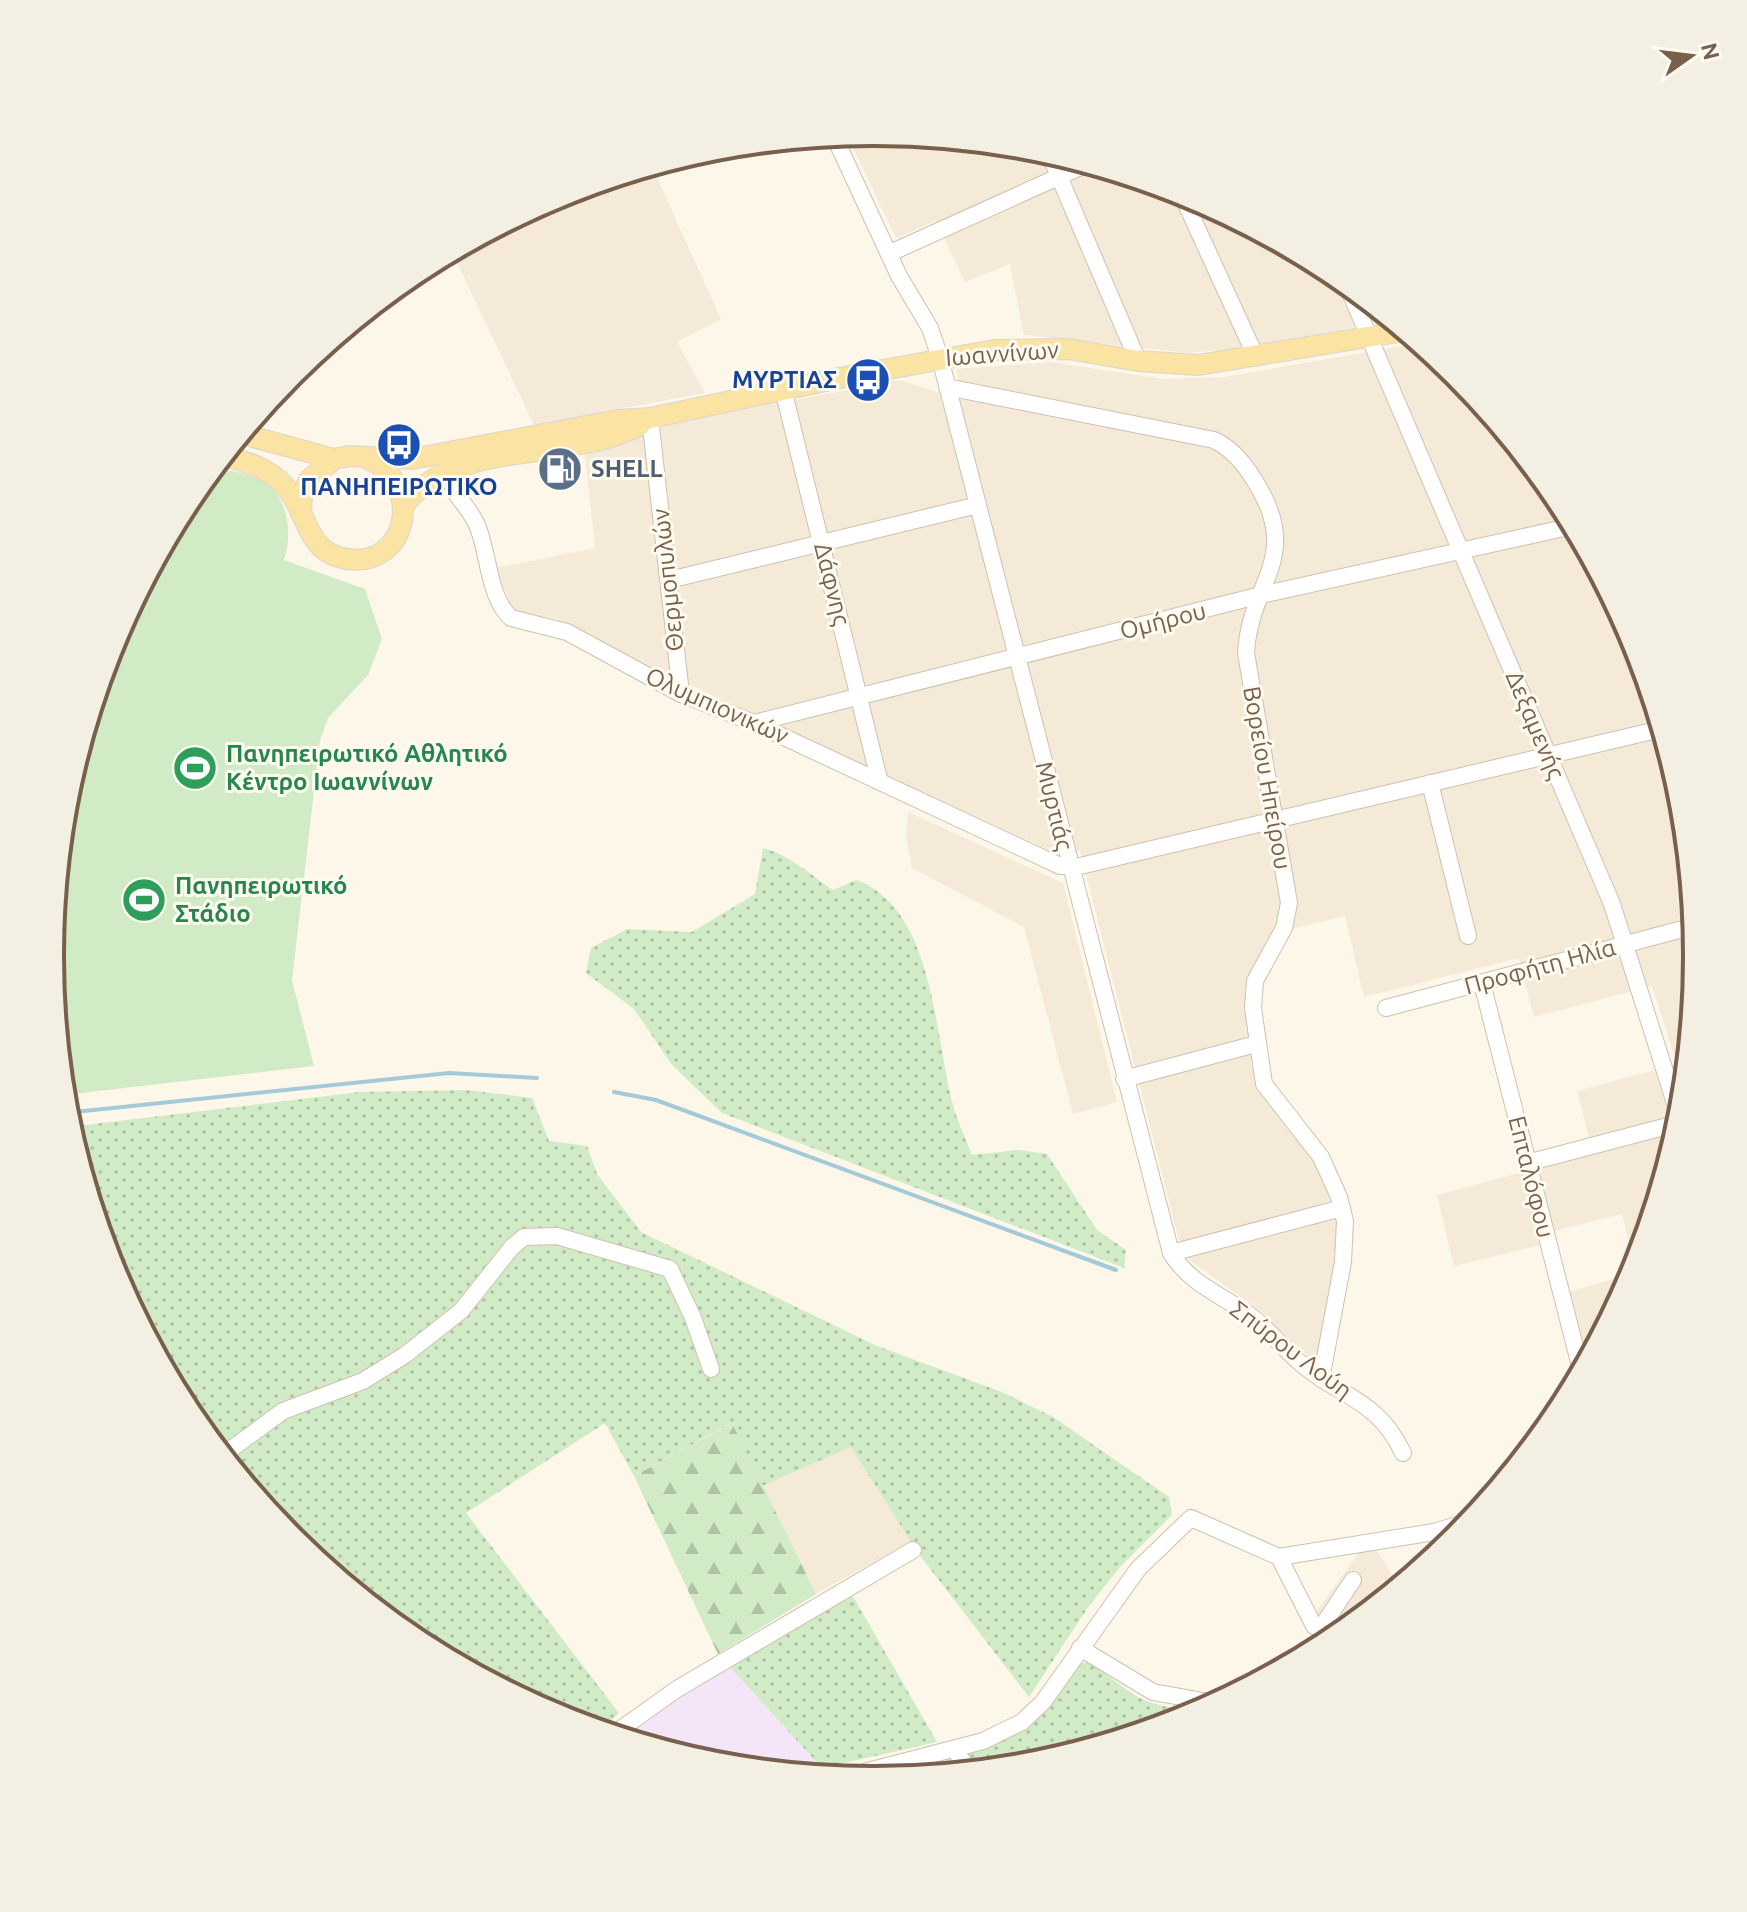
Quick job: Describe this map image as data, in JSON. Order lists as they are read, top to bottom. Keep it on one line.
{"streets":{"main road":["Ιωαννίνων"],"street":["Θερμοπυλών","Δάφνης","Ομήρου","Ολυμπιονικών","Δεξαμενής","Βορείου Ηπείρου","Μυρτιάς","Προφήτη Ηλία","Επταλόφου","Σπύρου Λούη"]},"crossings":[["Ιωαννίνων","Θερμοπυλών"],["Ιωαννίνων","Δάφνης"],["Ιωαννίνων","Δεξαμενής"],["Ιωαννίνων","Μυρτιάς"],["Θερμοπυλών","Ολυμπιονικών"],["Δάφνης","Ομήρου"],["Δάφνης","Ολυμπιονικών"],["Ομήρου","Ολυμπιονικών"],["Ομήρου","Δεξαμενής"],["Ομήρου","Βορείου Ηπείρου"],["Ομήρου","Μυρτιάς"],["Ολυμπιονικών","Μυρτιάς"],["Δεξαμενής","Προφήτη Ηλία"],["Βορείου Ηπείρου","Μυρτιάς"],["Βορείου Ηπείρου","Σπύρου Λούη"],["Μυρτιάς","Σπύρου Λούη"],["Προφήτη Ηλία","Επταλόφου"]],"places":{"bus stop":["ΜΥΡΤΙΑΣ","ΠΑΝΗΠΕΙΡΩΤΙΚΟ"],"fuel station":["SHELL"],"sports":["Πανηπειρωτικό Αθλητικό Κέντρο Ιωαννίνων","Πανηπειρωτικό Στάδιο"]},"north":"right"}
